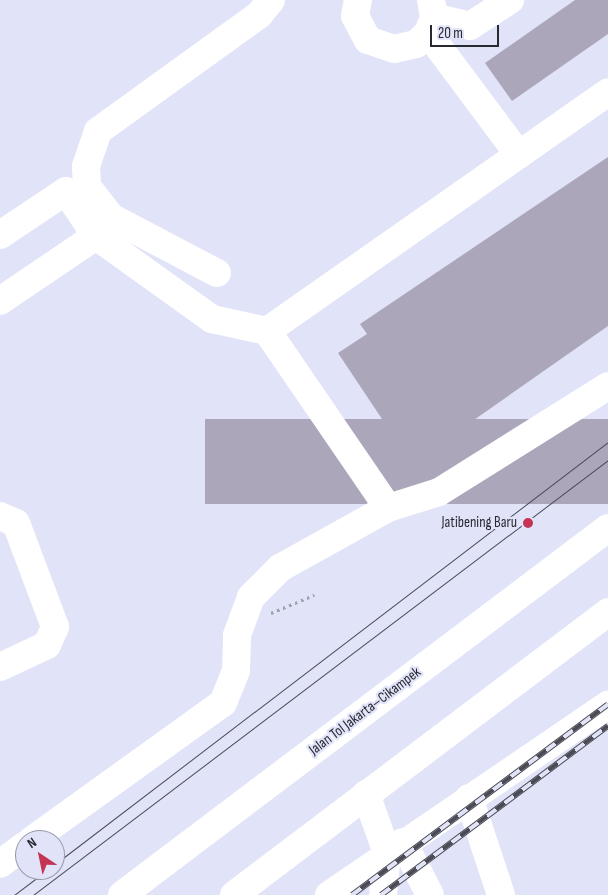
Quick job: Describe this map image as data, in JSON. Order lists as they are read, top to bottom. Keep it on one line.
{"streets":{"main road":["Jalan Tol Jakarta–Cikampek"]},"places":["Jatibening Baru"],"scale_bar":"20 m","north":"top left"}
